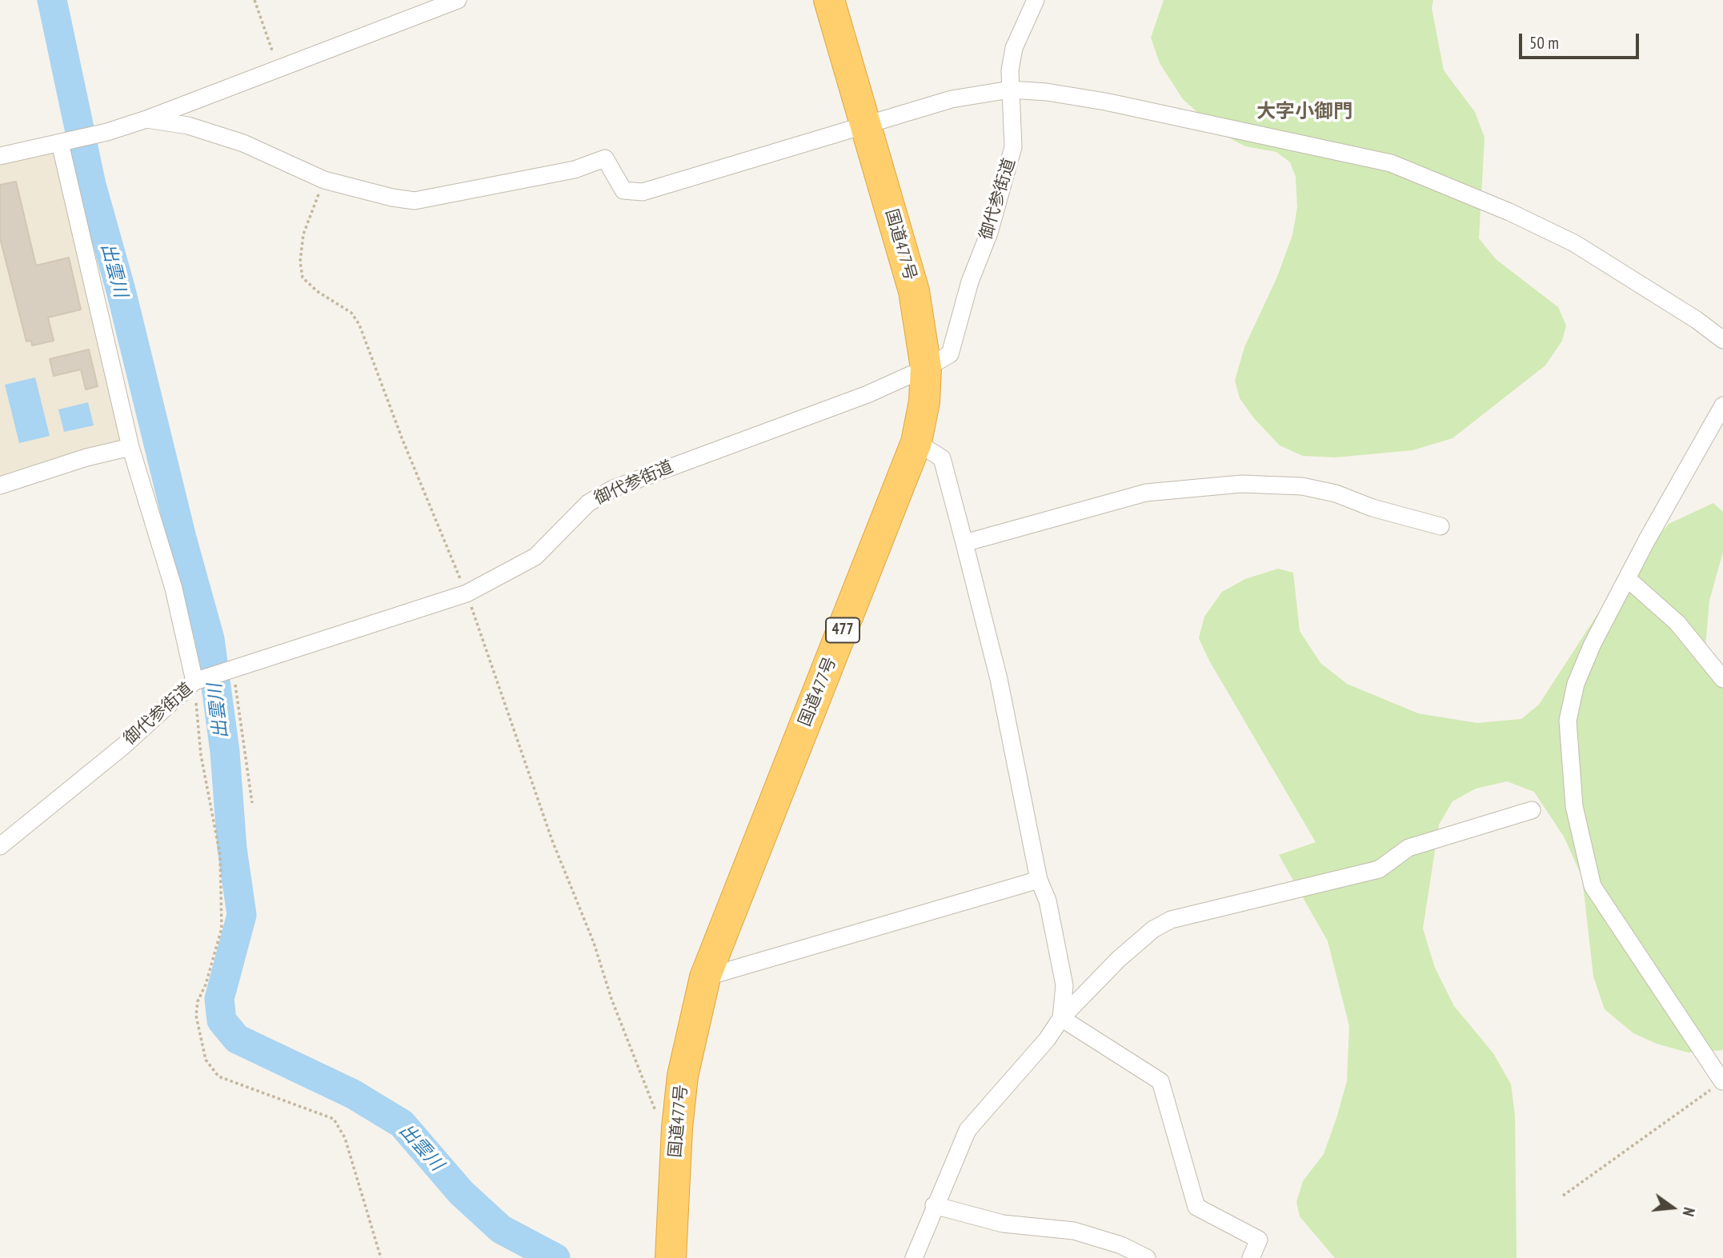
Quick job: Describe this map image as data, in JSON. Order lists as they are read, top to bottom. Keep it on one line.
{"streets":{"highway":["国道477号","477"],"street":["御代参街道"]},"crossings":[["御代参街道","国道477号"]],"districts":["大字小御門"],"water":["出雲川"],"scale_bar":"50 m","north":"right"}
